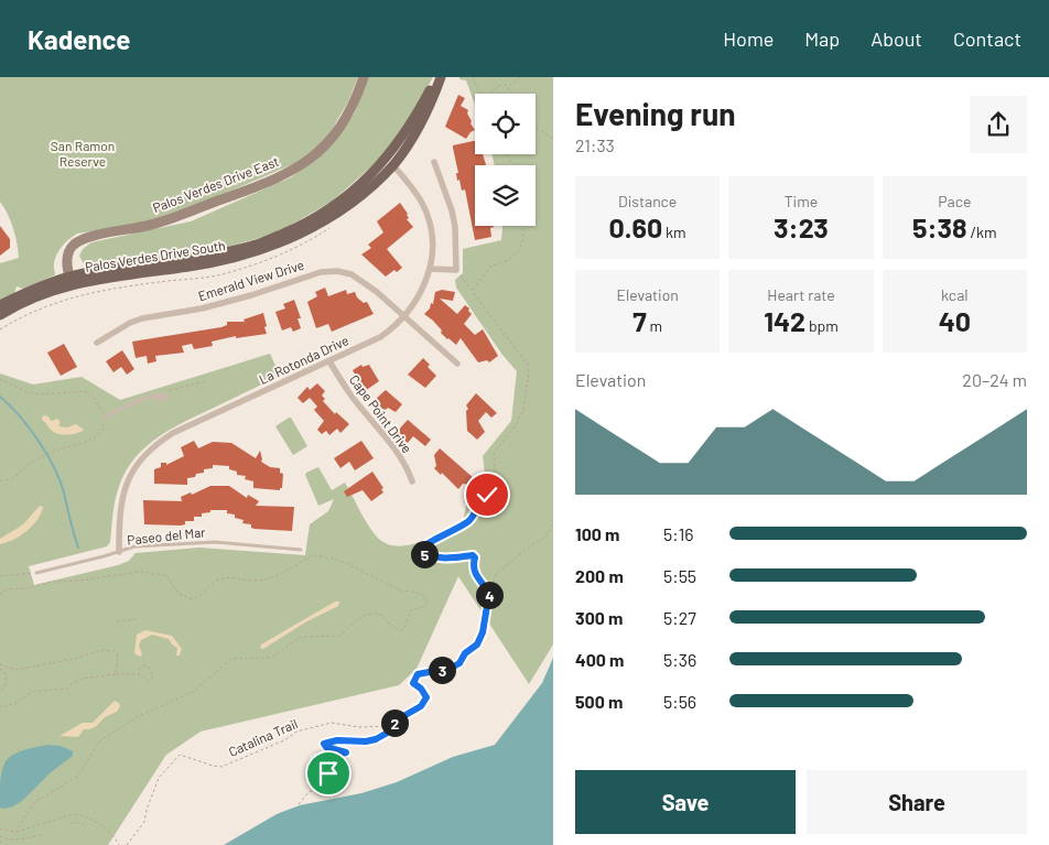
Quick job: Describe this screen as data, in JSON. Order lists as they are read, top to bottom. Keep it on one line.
{"streets":{"main road":["Palos Verdes Drive South"],"street":["Palos Verdes Drive East","Emerald View Drive","La Rotonda Drive","Cape Point Drive"],"lane":["Paseo del Mar"],"path":["Catalina Trail"]},"crossings":[["Palos Verdes Drive East","Palos Verdes Drive South"],["Palos Verdes Drive South","La Rotonda Drive"],["Emerald View Drive","La Rotonda Drive"],["La Rotonda Drive","Cape Point Drive"],["La Rotonda Drive","Paseo del Mar"]],"parks":["San Ramon Reserve"],"page":{"header":"Kadence","nav":["Home","Map","About","Contact"],"heading":["Evening run","21:33"],"stats":[["Distance","0.60 km"],["Time","3:23"],["Pace","5:38 /km"],["Elevation","7 m"],["Heart rate","142 bpm"],["kcal","40"]],"chart":["Elevation","20–24 m"],"list":[{"name":"100 m","note":"5:16"},{"name":"200 m","note":"5:55"},{"name":"300 m","note":"5:27"},{"name":"400 m","note":"5:36"},{"name":"500 m","note":"5:56"}],"pins":["5","4","3","2"],"buttons":["Save","Share"]}}
